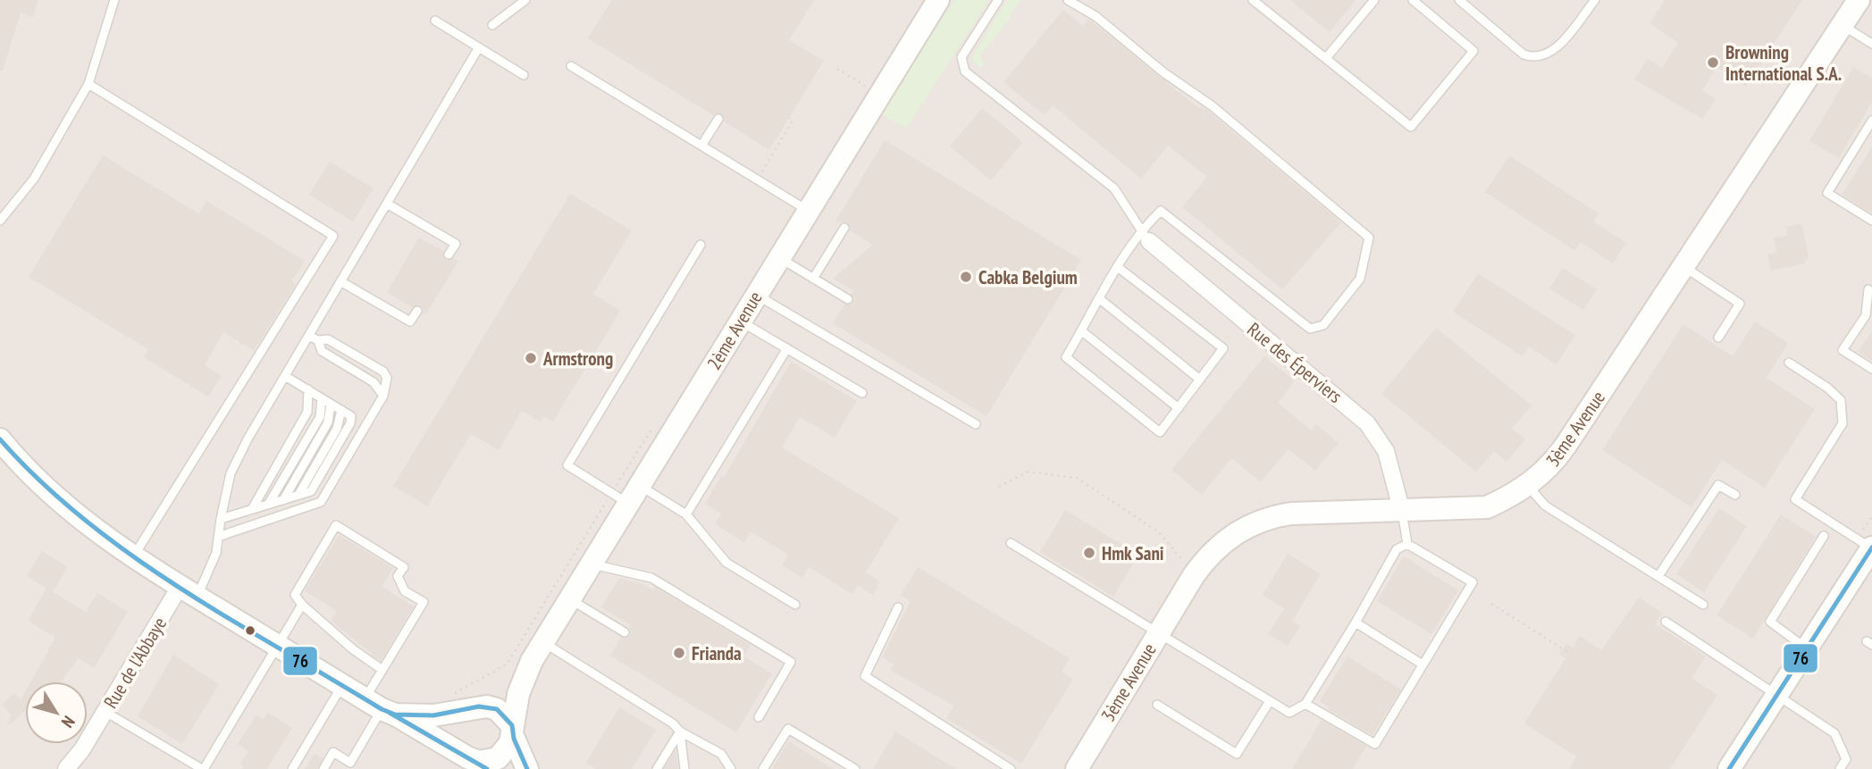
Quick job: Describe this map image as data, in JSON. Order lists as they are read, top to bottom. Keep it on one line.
{"streets":{"street":["2ème Avenue","Rue des Éperviers","3ème Avenue","Rue de l'Abbaye"]},"crossings":[["Rue des Éperviers","3ème Avenue"]],"places":["Browning International S.A.","Cabka Belgium","Armstrong","Hmk Sani","Frianda"],"lines":["transit line 76"],"north":"bottom right"}
